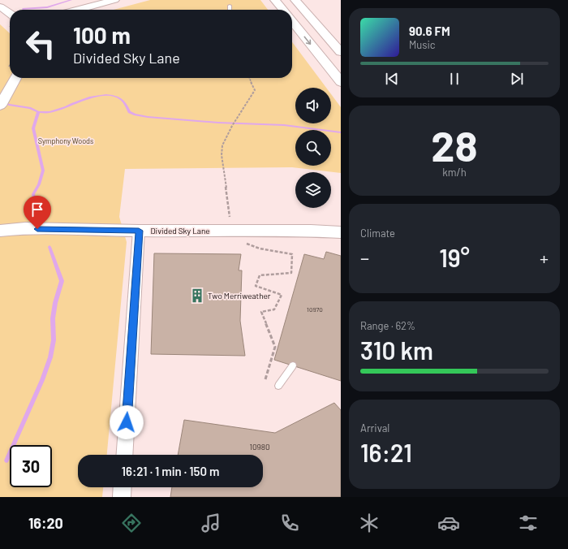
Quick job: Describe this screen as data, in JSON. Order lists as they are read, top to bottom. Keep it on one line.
{"streets":{"street":["Divided Sky Lane"]},"parks":["Symphony Woods"],"places":{"building":["Two Merriweather"]},"house_numbers":["10970","10980"],"page":{"turn":["100 m","Divided Sky Lane"],"song":["90.6 FM","Music"],"tile":[["28","km/h"],"Climate",["Range · 62%","310 km"],["Arrival","16:21"]],"heat":["−","19°","+"],"limit":"30","trip":"16:21 · 1 min · 150 m","tabs":"16:20"}}
